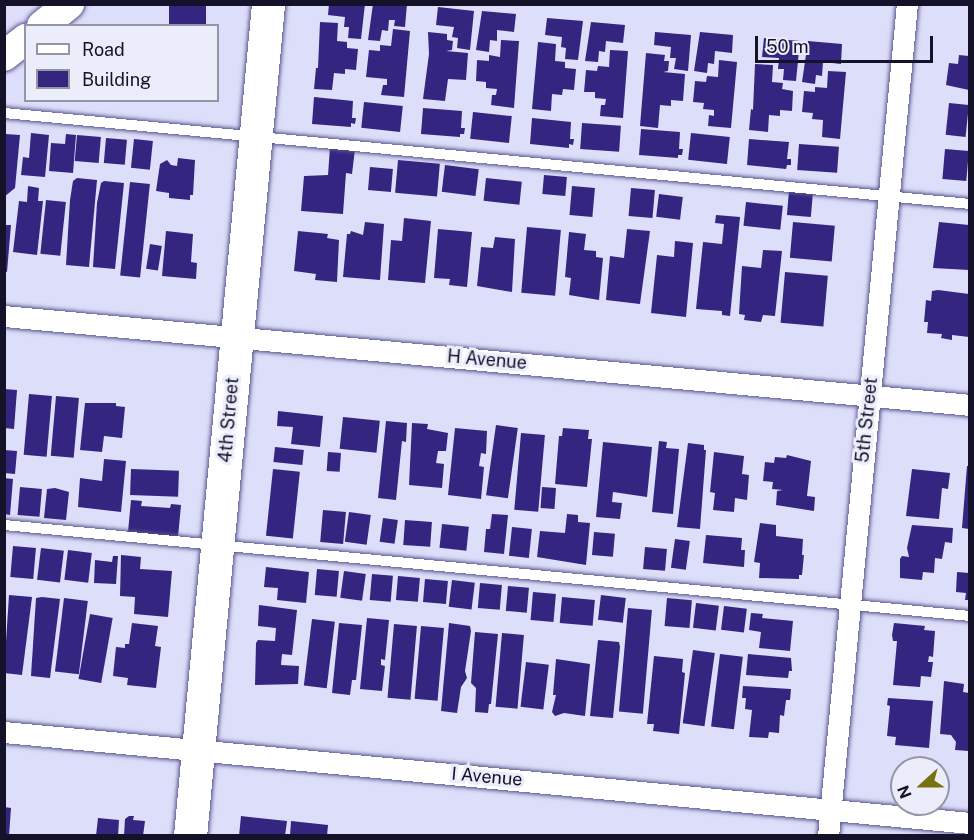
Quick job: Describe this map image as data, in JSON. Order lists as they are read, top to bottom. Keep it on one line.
{"streets":{"main road":["4th Street"],"street":["H Avenue","5th Street","I Avenue"]},"crossings":[["H Avenue","4th Street"],["H Avenue","5th Street"],["4th Street","I Avenue"],["5th Street","I Avenue"]],"legend":["Road","Building"],"scale_bar":"50 m","north":"left"}
